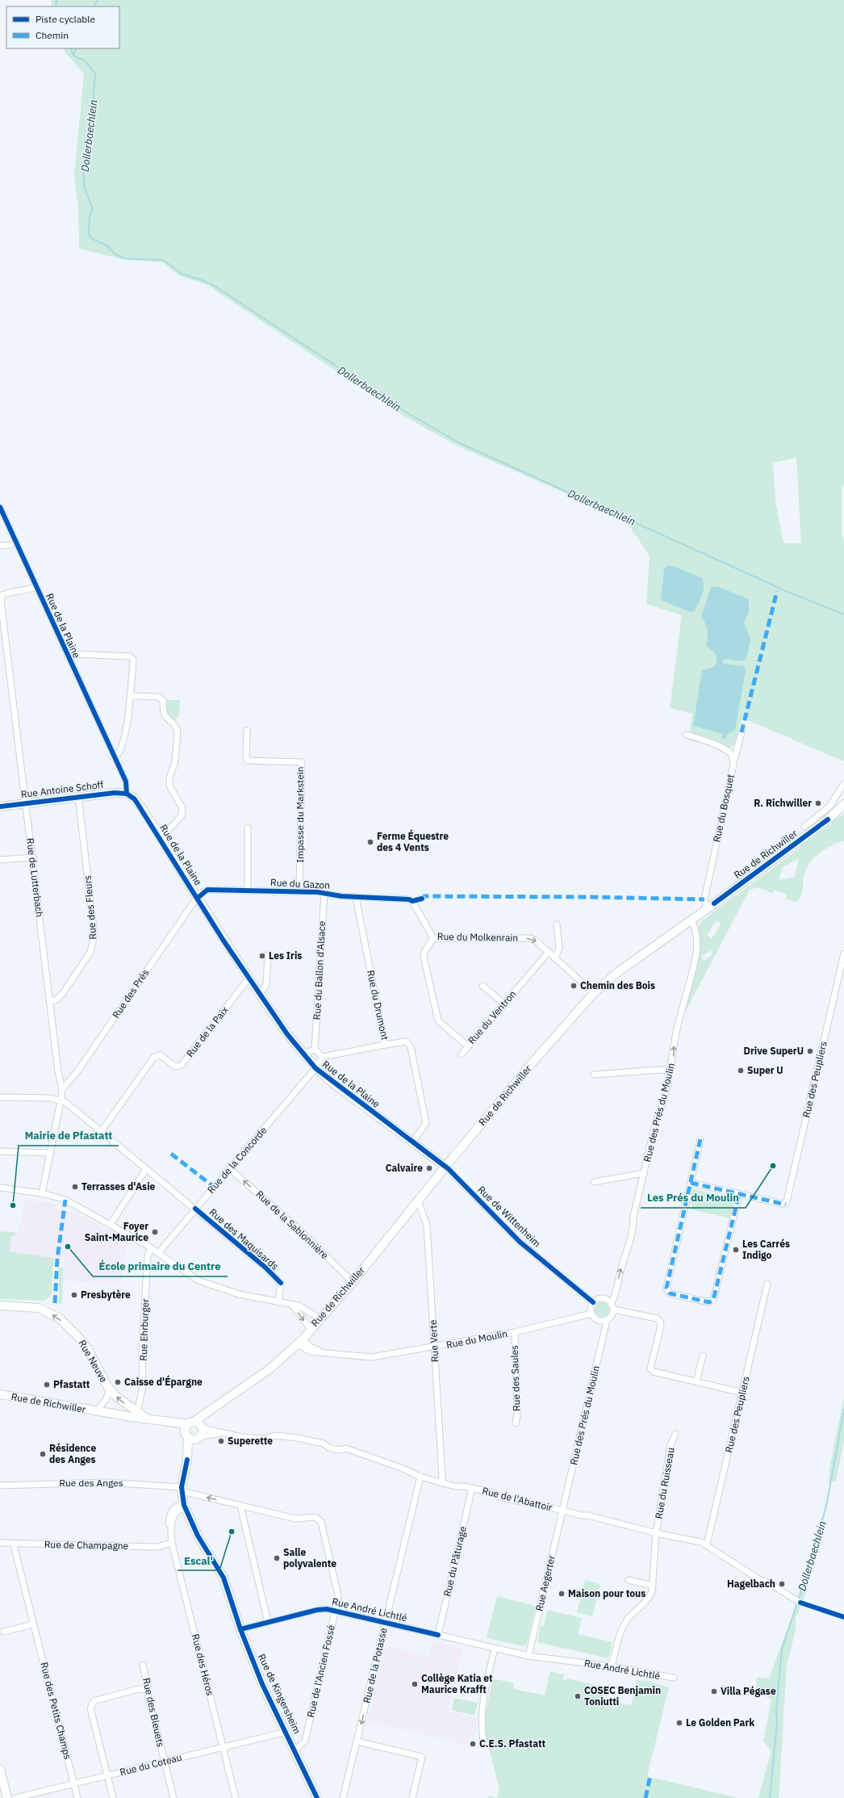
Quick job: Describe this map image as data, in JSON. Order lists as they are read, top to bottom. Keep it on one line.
{"streets":{"main road":["Rue de la Plaine","Rue Antoine Schoff","Rue de Richwiller","Rue Neuve","Rue de Kingersheim"],"street":["Rue du Bosquet","Impasse du Markstein","Rue de Lutterbach","Rue du Gazon","Rue des Fleurs","Rue du Molkenrain","Rue du Ballon d'Alsace","Rue des Prés","Rue du Drumont","Rue du Ventron","Rue de la Paix","Rue des Peupliers","Rue des Prés du Moulin","Rue de la Concorde","Rue de Wittenheim","Rue de la Sablonnière","Rue des Maquisards","Rue Ehrburger","Rue du Moulin","Rue Verte","Rue des Saules","Rue des Anges","Rue du Ruisseau","Rue de l'Abattoir","Rue de Champagne","Rue du Pâturage","Rue Aegerter","Rue André Lichtlé","Rue des Héros","Rue de la Potasse","Rue de l'Ancien Fossé","Rue des Petits Champs","Rue des Bleuets","Rue du Coteau"]},"crossings":[["Rue de la Plaine","Rue Antoine Schoff"],["Rue de la Plaine","Rue de Richwiller"],["Rue de la Plaine","Rue de Lutterbach"],["Rue de la Plaine","Rue du Gazon"],["Rue de la Plaine","Rue du Ballon d'Alsace"],["Rue de la Plaine","Rue des Prés"],["Rue de la Plaine","Rue du Drumont"],["Rue de la Plaine","Rue de la Paix"],["Rue de la Plaine","Rue de la Concorde"],["Rue de la Plaine","Rue de Wittenheim"],["Rue Antoine Schoff","Rue de Lutterbach"],["Rue Antoine Schoff","Rue des Fleurs"],["Rue du Bosquet","Rue de Richwiller"],["Impasse du Markstein","Rue du Gazon"],["Rue de Richwiller","Rue du Molkenrain"],["Rue de Richwiller","Rue des Prés du Moulin"],["Rue de Richwiller","Rue de Wittenheim"],["Rue de Richwiller","Rue de la Sablonnière"],["Rue de Richwiller","Rue du Moulin"],["Rue de Richwiller","Rue Verte"],["Rue de Richwiller","Rue Neuve"],["Rue de Richwiller","Rue de l'Abattoir"],["Rue de Lutterbach","Rue des Fleurs"],["Rue de Lutterbach","Rue des Prés"],["Rue de Lutterbach","Rue des Maquisards"],["Rue du Gazon","Rue du Molkenrain"],["Rue du Gazon","Rue du Ballon d'Alsace"],["Rue du Gazon","Rue des Prés"],["Rue du Gazon","Rue du Drumont"],["Rue du Molkenrain","Rue du Ventron"],["Rue de la Paix","Rue des Maquisards"],["Rue des Peupliers","Rue de l'Abattoir"],["Rue des Prés du Moulin","Rue de Wittenheim"],["Rue des Prés du Moulin","Rue du Moulin"],["Rue des Prés du Moulin","Rue de l'Abattoir"],["Rue des Prés du Moulin","Rue Aegerter"],["Rue de la Concorde","Rue de la Sablonnière"],["Rue de la Concorde","Rue des Maquisards"],["Rue de Wittenheim","Rue du Moulin"],["Rue Ehrburger","Rue Neuve"],["Rue du Moulin","Rue Verte"],["Rue du Moulin","Rue des Saules"],["Rue Verte","Rue de l'Abattoir"],["Rue des Anges","Rue de l'Ancien Fossé"],["Rue du Ruisseau","Rue de l'Abattoir"],["Rue du Ruisseau","Rue André Lichtlé"],["Rue de l'Abattoir","Rue du Pâturage"],["Rue de l'Abattoir","Rue Aegerter"],["Rue de l'Abattoir","Rue de la Potasse"],["Rue de Champagne","Rue des Héros"],["Rue de Champagne","Rue des Petits Champs"],["Rue du Pâturage","Rue André Lichtlé"],["Rue Aegerter","Rue André Lichtlé"],["Rue André Lichtlé","Rue de la Potasse"],["Rue André Lichtlé","Rue de l'Ancien Fossé"],["Rue André Lichtlé","Rue de Kingersheim"],["Rue des Héros","Rue de Kingersheim"],["Rue des Héros","Rue du Coteau"],["Rue de l'Ancien Fossé","Rue de Kingersheim"],["Rue de Kingersheim","Rue du Coteau"],["Rue des Petits Champs","Rue du Coteau"],["Rue des Bleuets","Rue du Coteau"]],"one_way":["Rue du Molkenrain","Rue des Prés du Moulin","Rue de la Sablonnière","Rue Neuve","Rue de la Potasse"],"water":["Dollerbaechlein"],"places":["R. Richwiller","Ferme Équestre des 4 Vents","Les Iris","Chemin des Bois","Drive SuperU","Super U","Les Prés du Moulin","Calvaire","Terrasses d'Asie","Mairie de Pfastatt","Foyer Saint-Maurice","École primaire du Centre","Les Carrés Indigo","Presbytère","Caisse d'Épargne","Pfastatt","Superette","Résidence des Anges","Escal'","Salle polyvalente","Hagelbach","Maison pour tous","Collège Katia et Maurice Krafft","Villa Pégase","COSEC Benjamin Toniutti","Le Golden Park","C.E.S. Pfastatt"],"legend":["Piste cyclable","Chemin"]}
